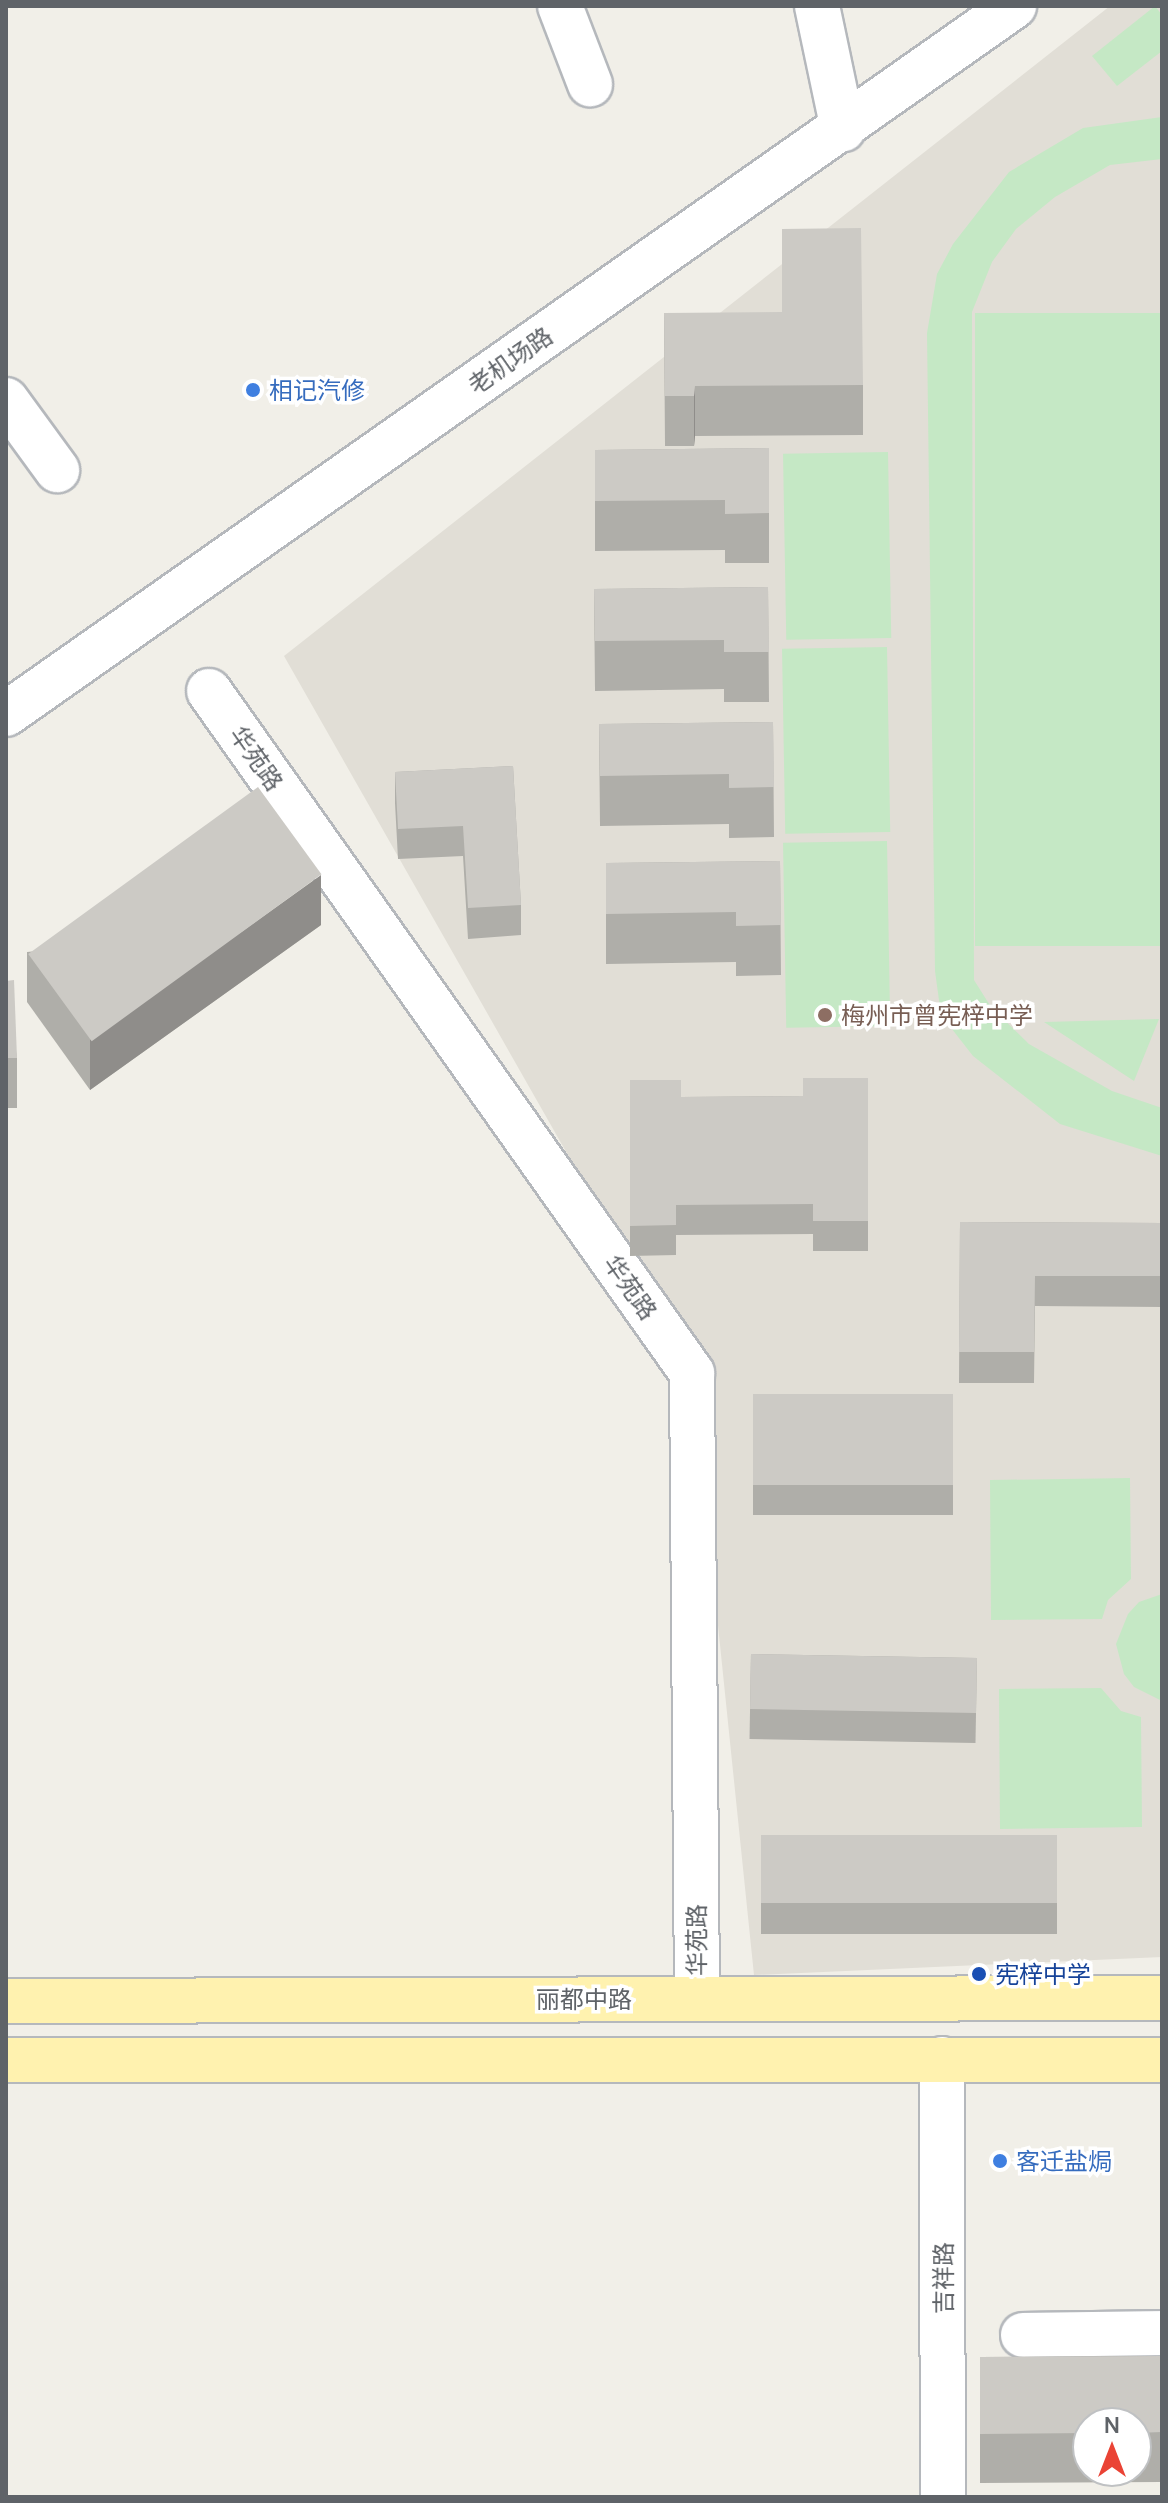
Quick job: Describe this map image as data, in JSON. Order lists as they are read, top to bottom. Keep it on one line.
{"streets":{"main road":["丽都中路"],"street":["老机场路","华苑路","吉祥路"]},"crossings":[["华苑路","丽都中路"]],"places":["相记汽修","梅州市曾宪梓中学","宪梓中学","客迁盐焗"],"north":"top"}
